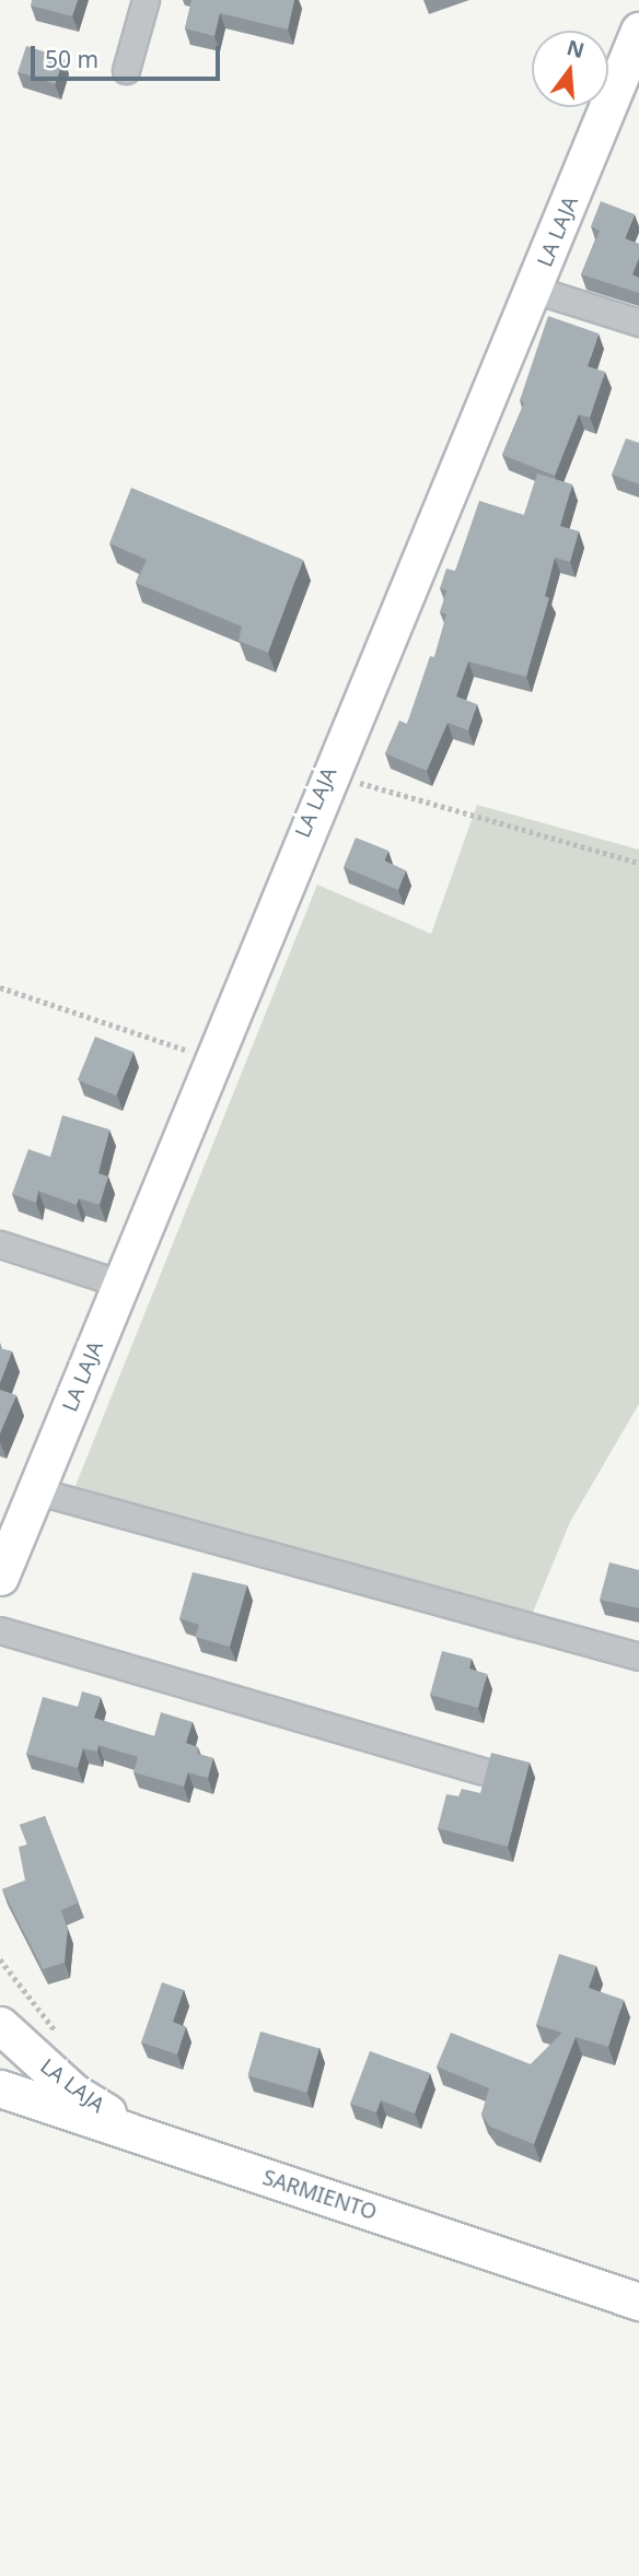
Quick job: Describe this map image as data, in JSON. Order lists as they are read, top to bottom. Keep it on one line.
{"streets":{"main road":["LA LAJA","SARMIENTO"]},"crossings":[["LA LAJA","SARMIENTO"]],"scale_bar":"50 m","north":"top"}
